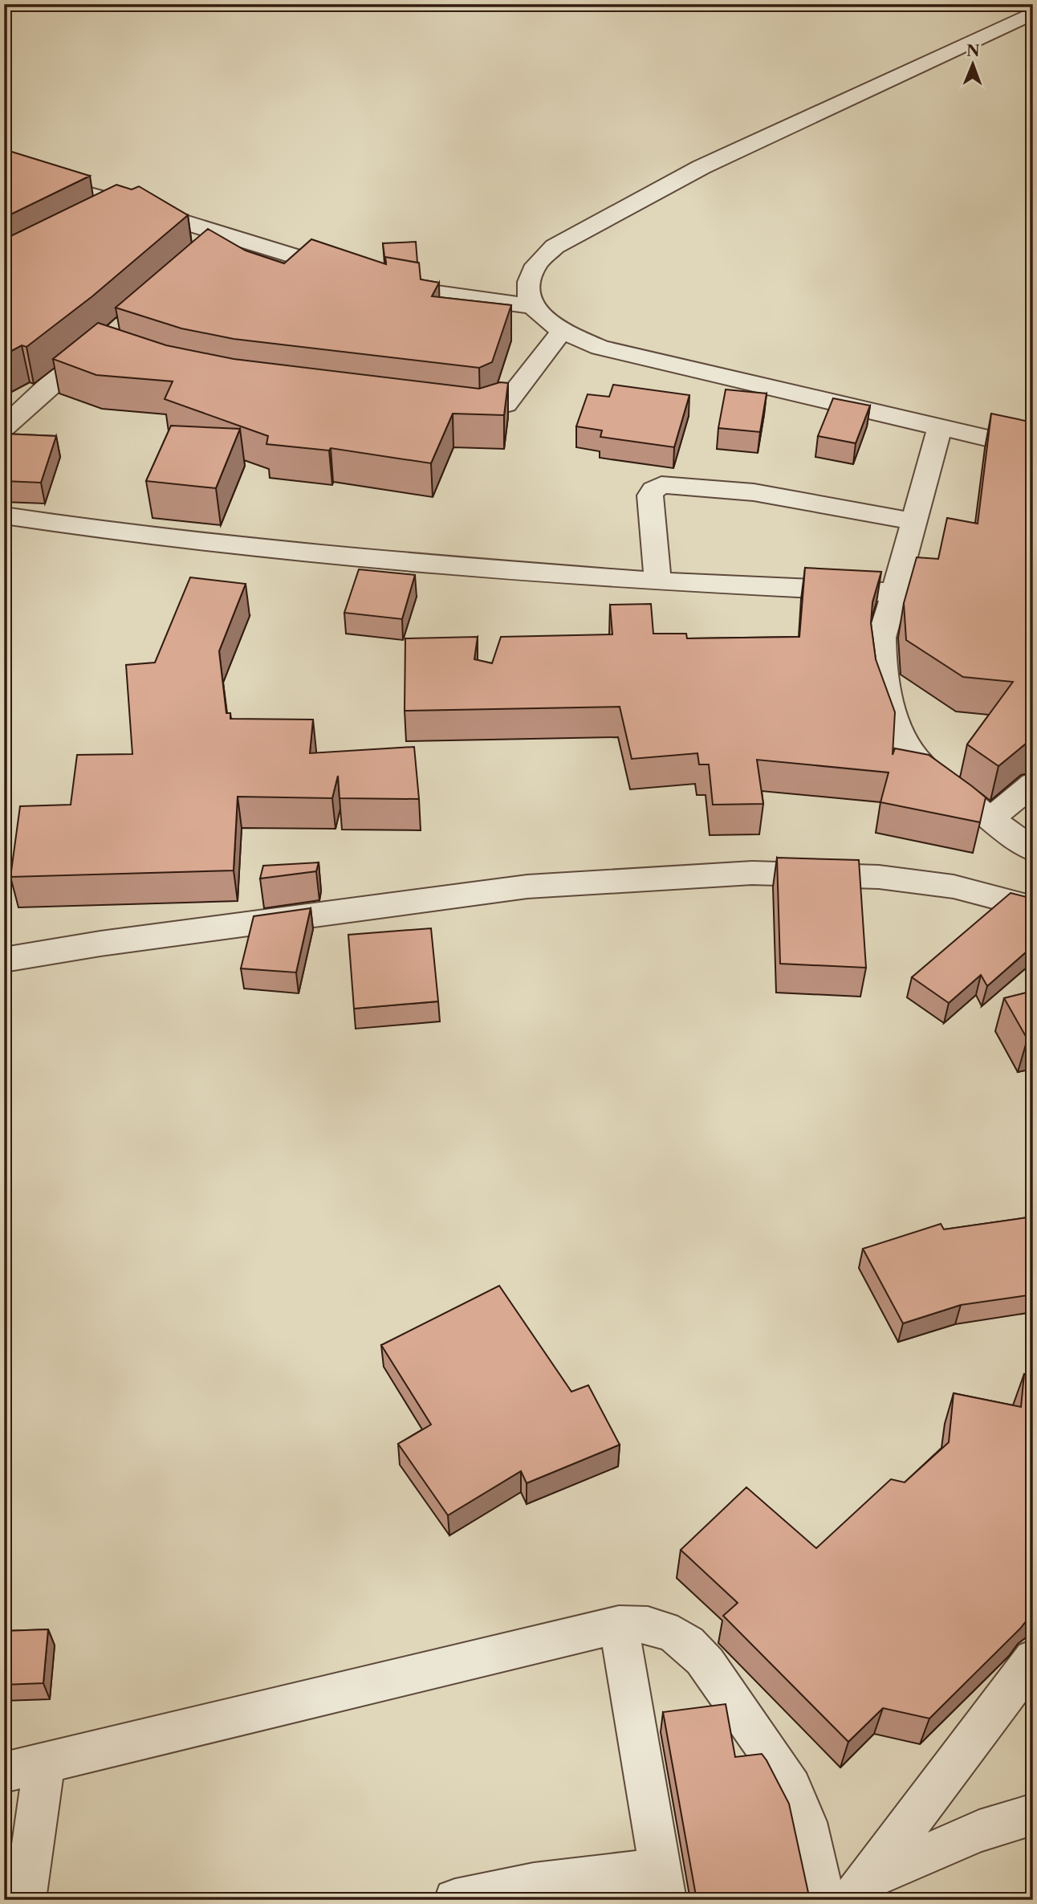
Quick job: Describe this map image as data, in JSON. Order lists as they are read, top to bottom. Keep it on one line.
{"north":"top"}
